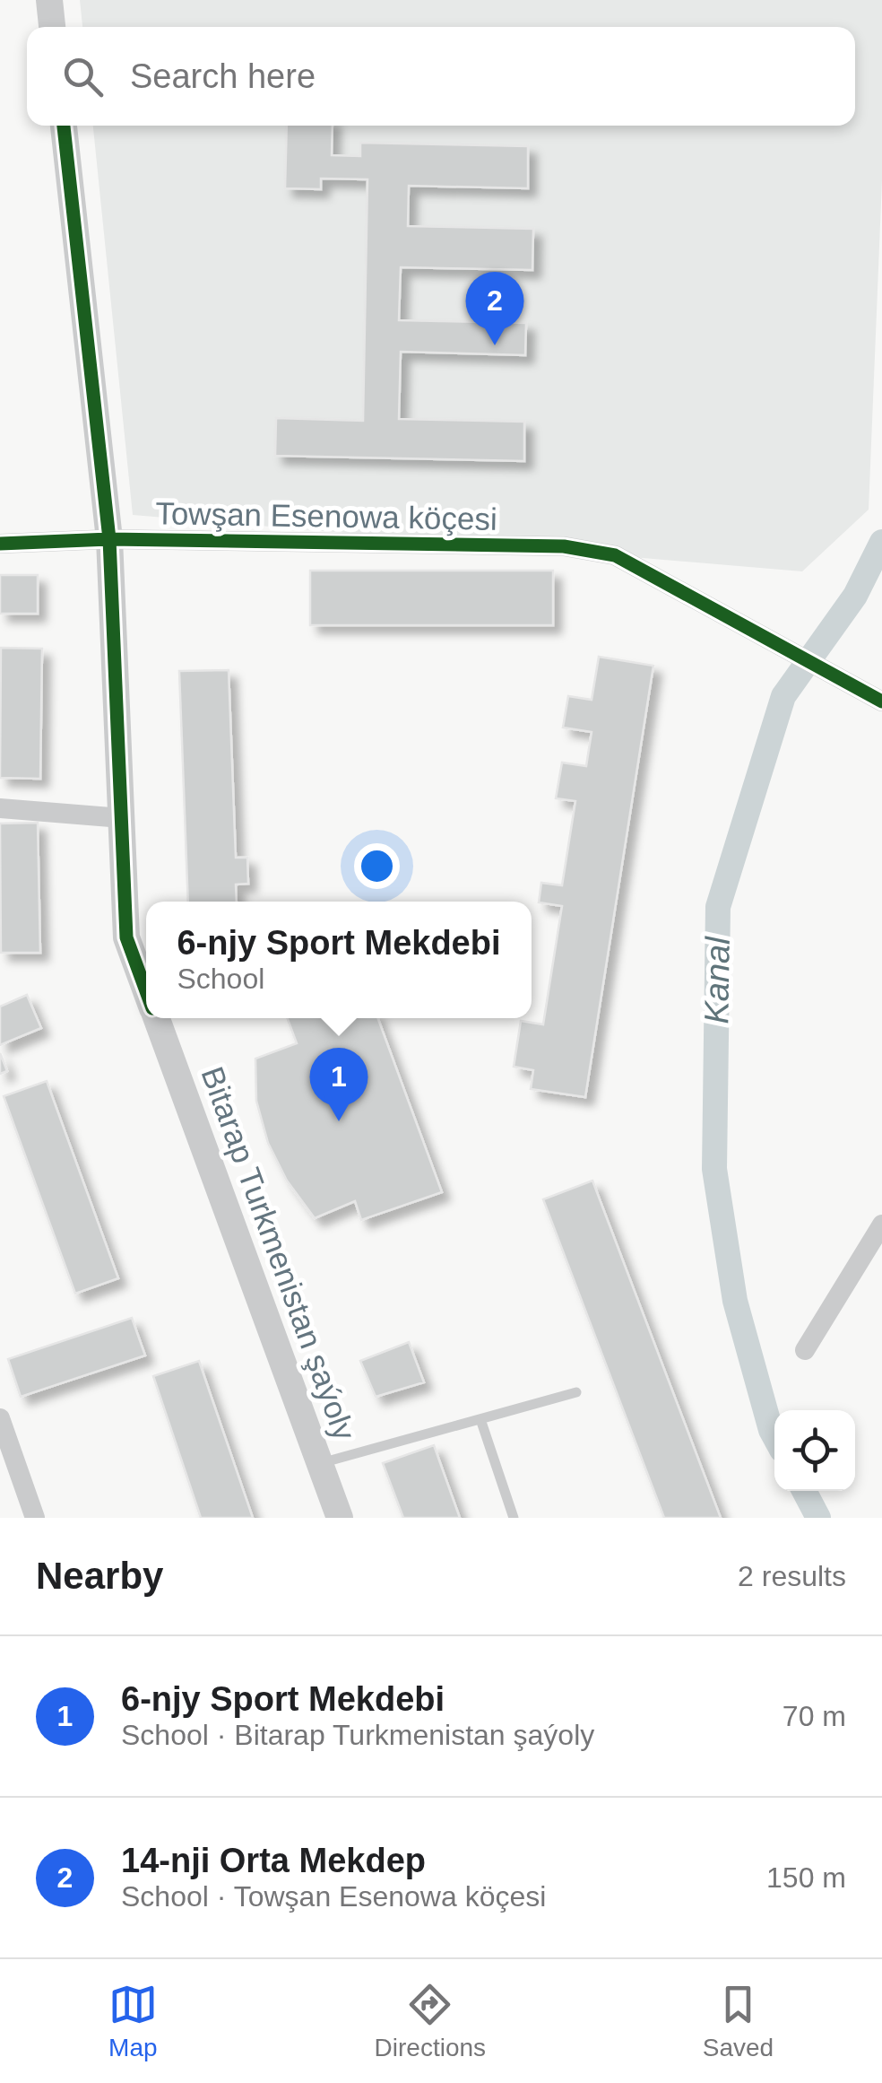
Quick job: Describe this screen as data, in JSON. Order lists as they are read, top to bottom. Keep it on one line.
{"streets":{"street":["Towşan Esenowa köçesi","Bitarap Turkmenistan şaýoly"]},"crossings":[["Towşan Esenowa köçesi","Bitarap Turkmenistan şaýoly"]],"water":["Kanal"],"page":{"search":"Search here","pins":["2","1"],"popup":["6-njy Sport Mekdebi","School"],"heading":["Nearby","2 results"],"list":[{"mark":"1","name":"6-njy Sport Mekdebi","note":"School · Bitarap Turkmenistan şaýoly","value":"70 m"},{"mark":"2","name":"14-nji Orta Mekdep","note":"School · Towşan Esenowa köçesi","value":"150 m"}],"nav":["Map","Directions","Saved"]}}
